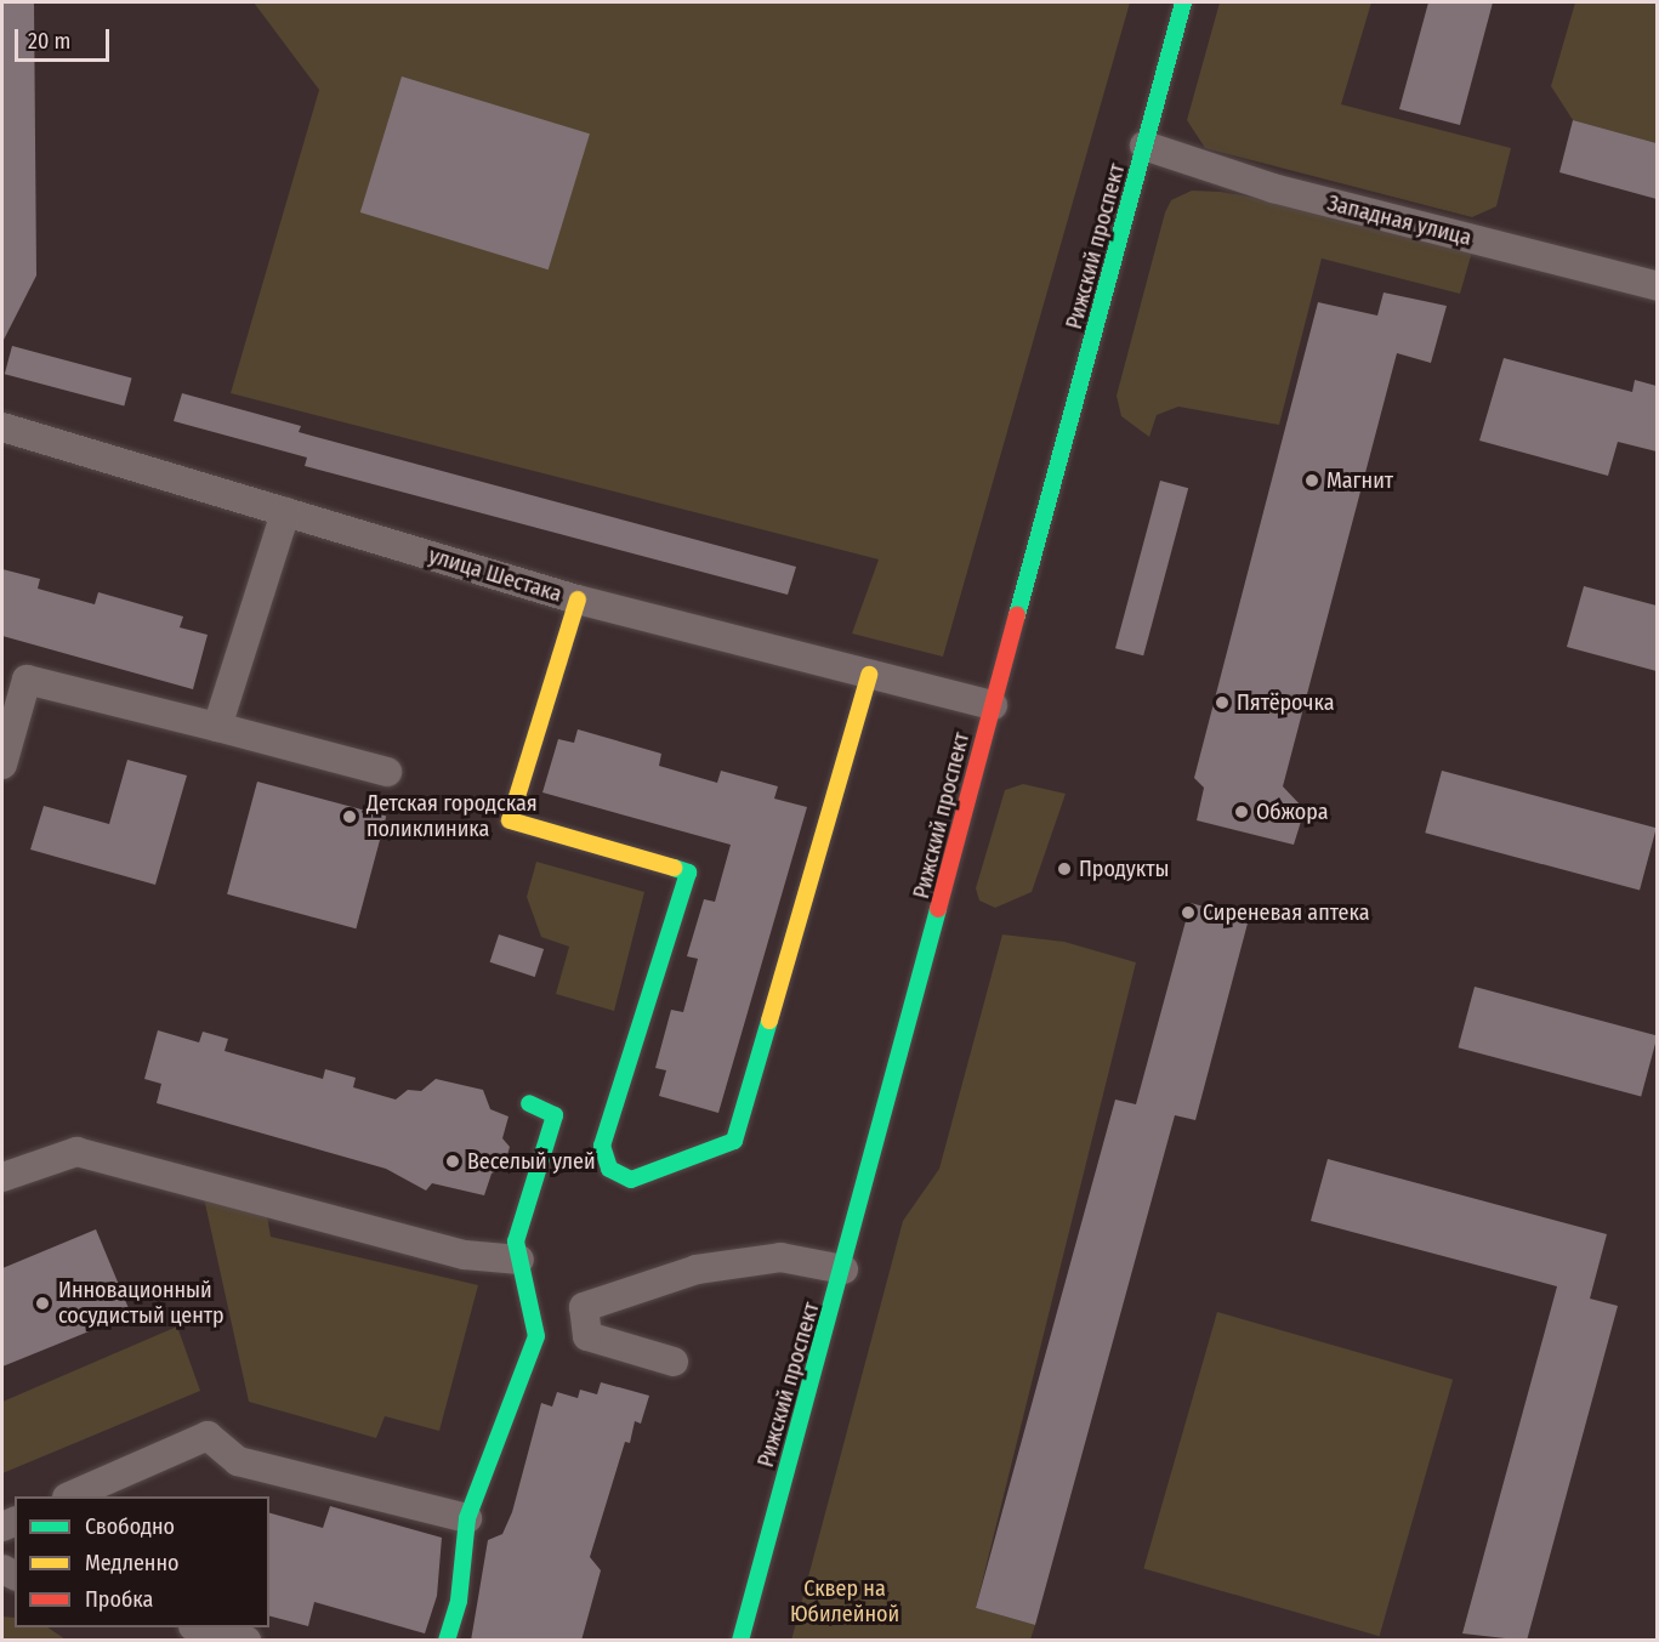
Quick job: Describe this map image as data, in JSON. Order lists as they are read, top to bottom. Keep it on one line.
{"streets":{"main road":["Рижский проспект"],"street":["Западная улица","улица Шестака"]},"crossings":[["Западная улица","Рижский проспект"],["Рижский проспект","улица Шестака"]],"parks":["Сквер на Юбилейной"],"places":["Магнит","Пятёрочка","Обжора","Детская городская поликлиника","Продукты","Сиреневая аптека","Веселый улей","Инновационный сосудистый центр"],"legend":["Свободно","Медленно","Пробка"],"scale_bar":"20 m"}
